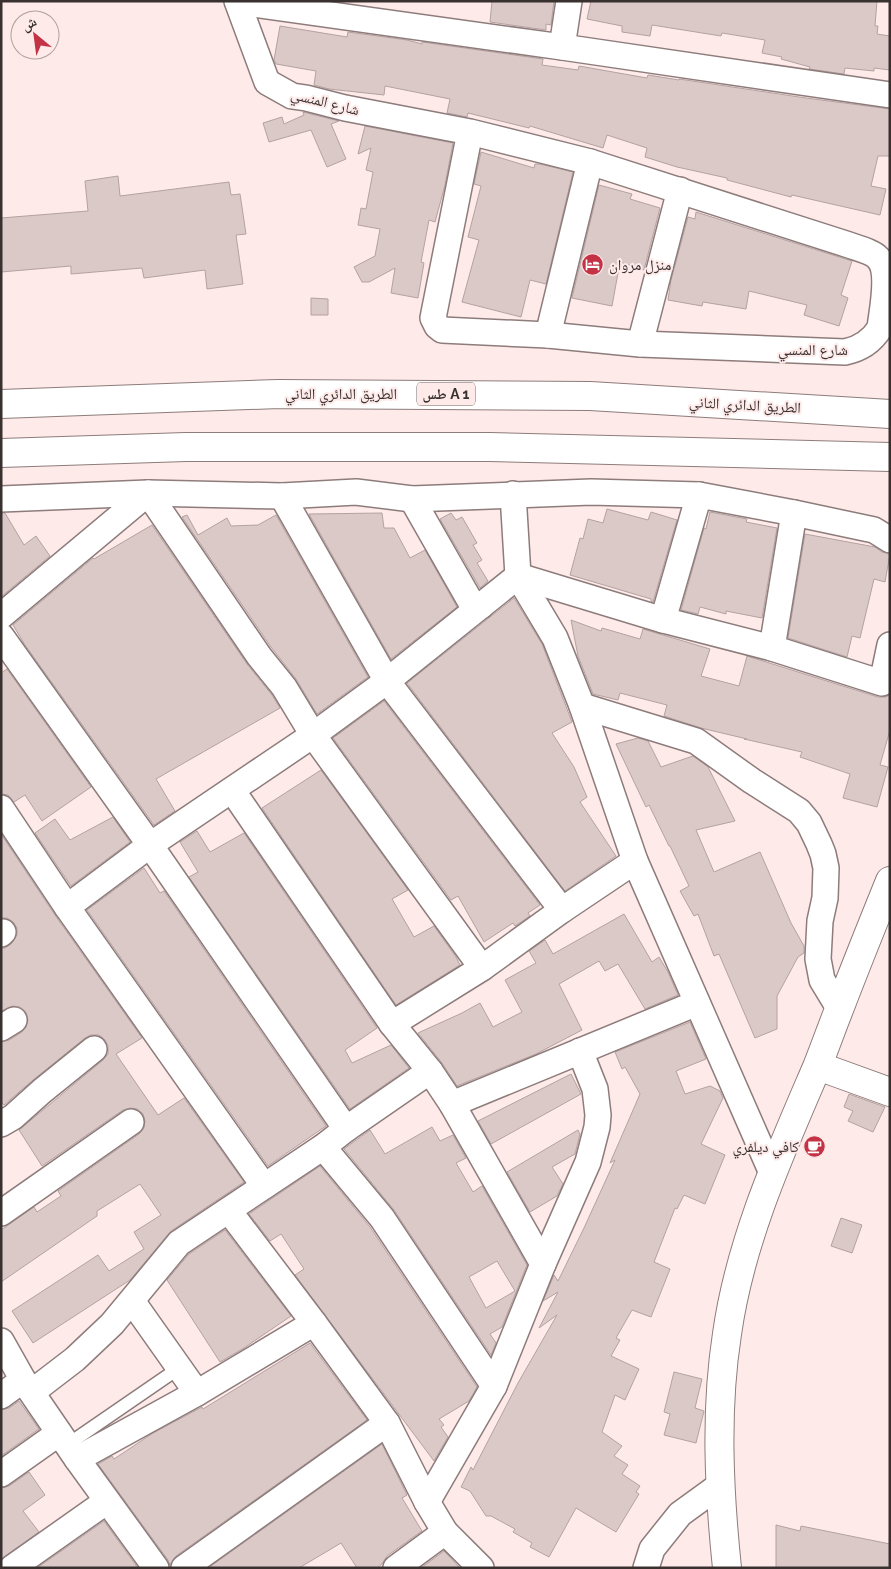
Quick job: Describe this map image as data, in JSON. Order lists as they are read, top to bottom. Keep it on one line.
{"streets":{"main road":["الطريق الدائري الثاني","طس A 1"],"street":["شارع المنسي"]},"places":{"hotel":["منزل مروان"],"cafe":["كافي ديلفري"]},"north":"top left"}
